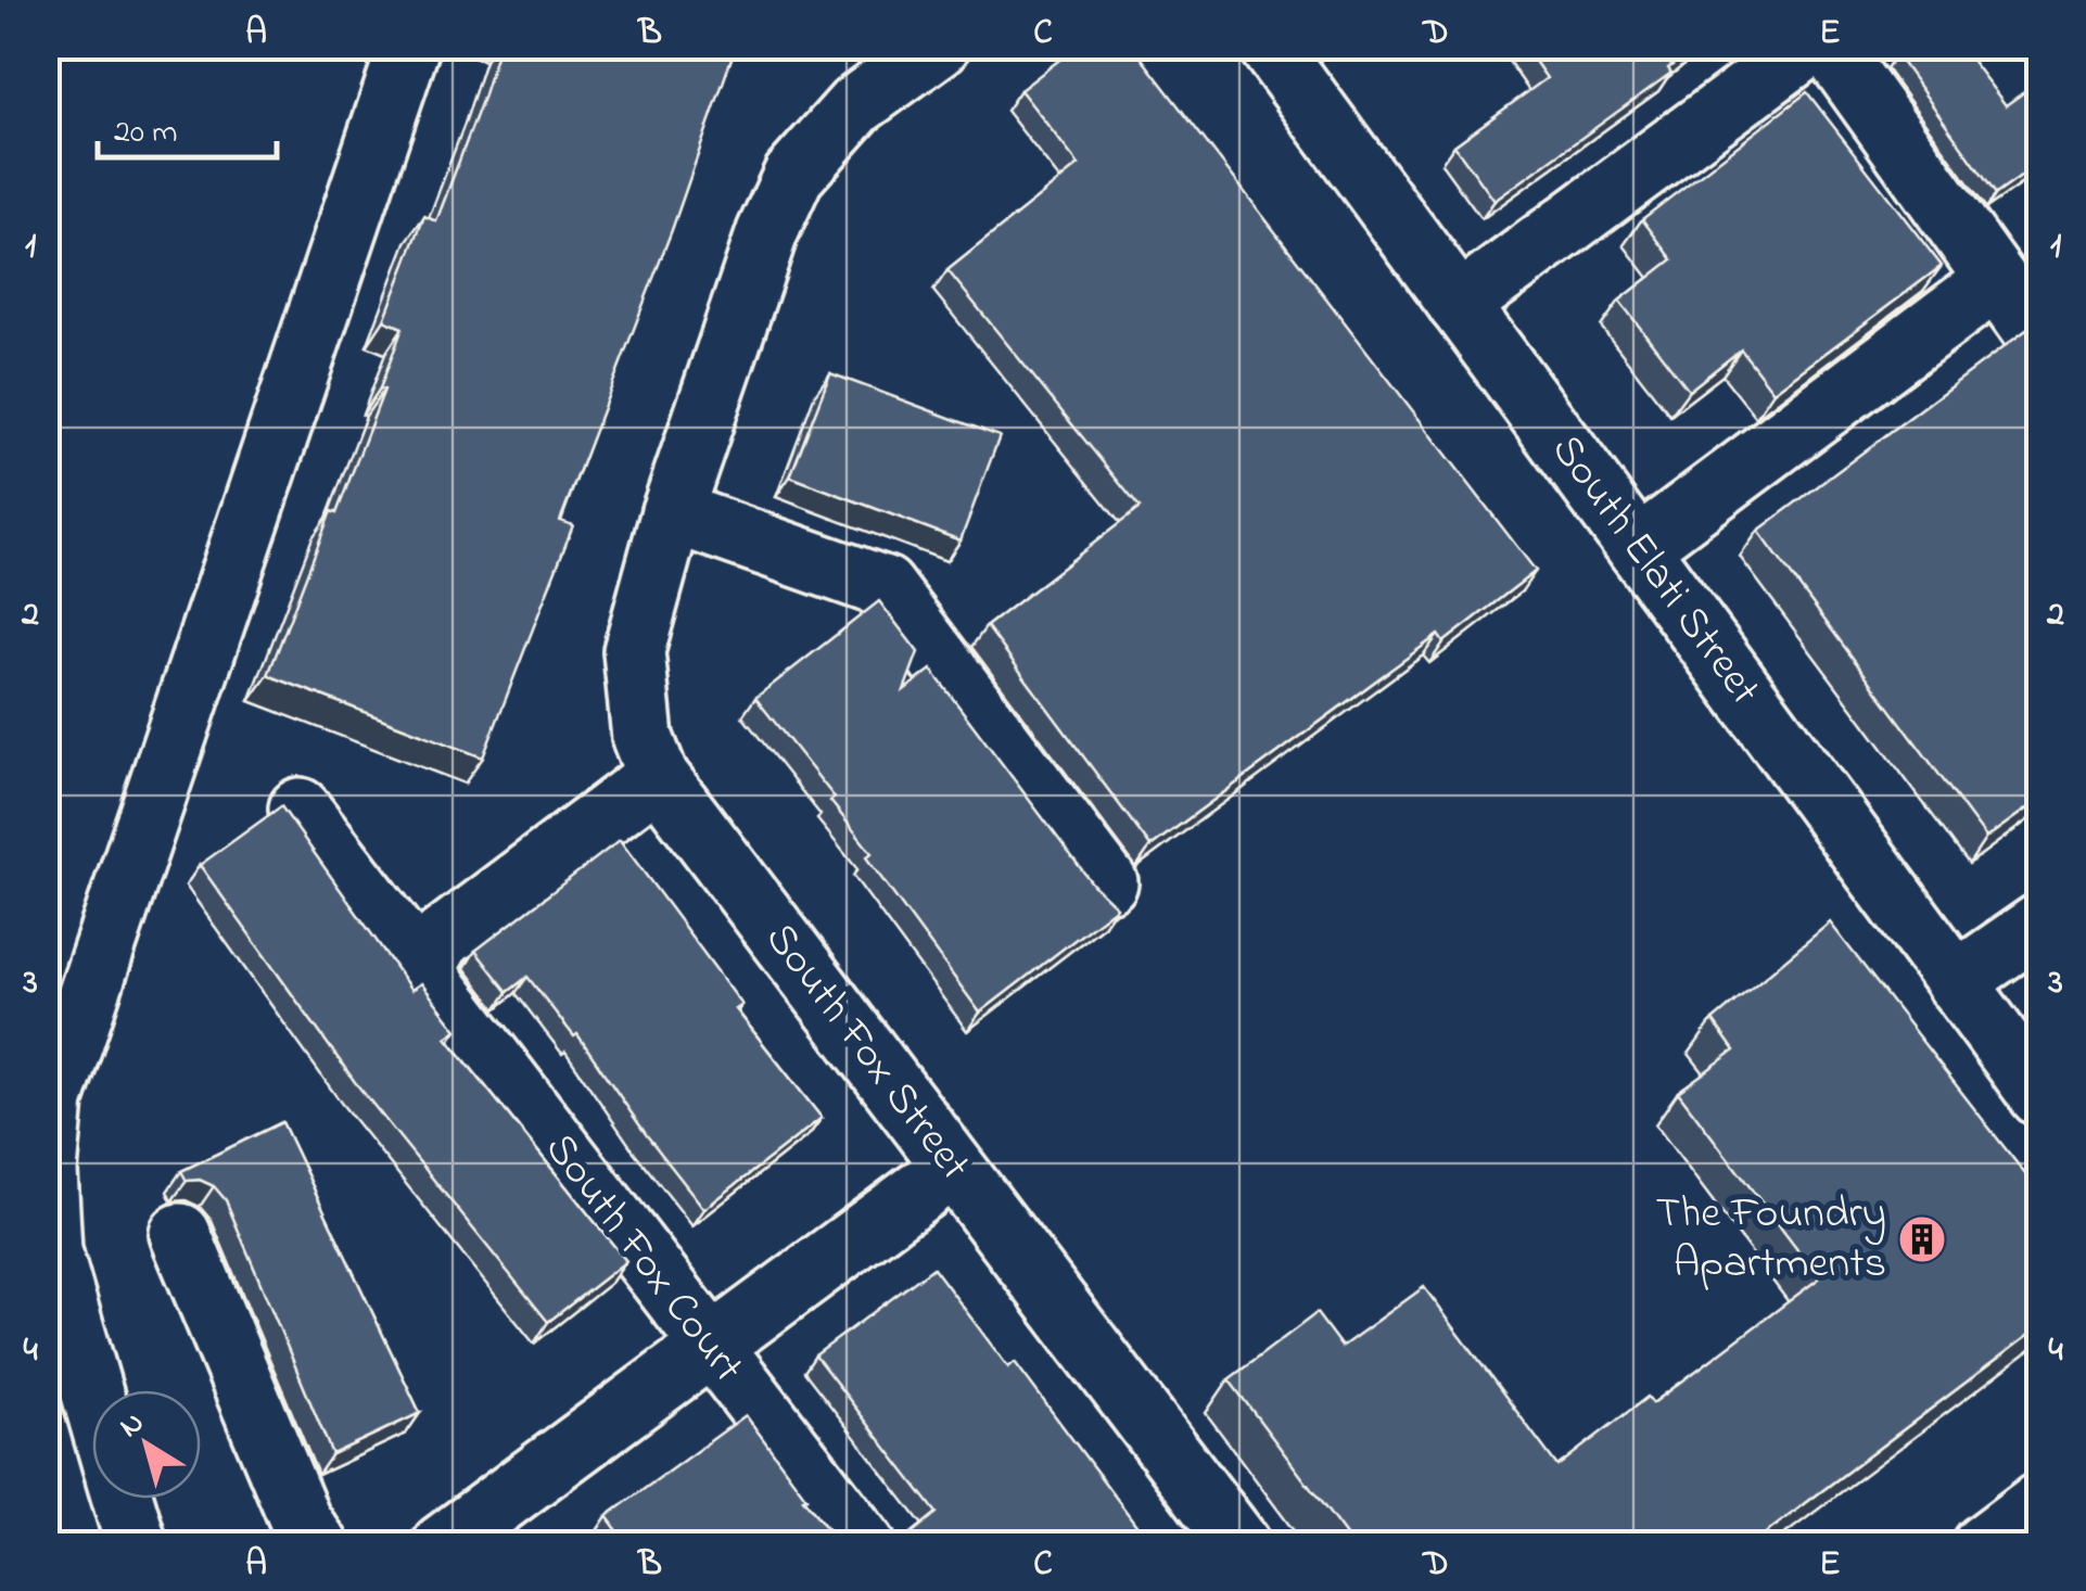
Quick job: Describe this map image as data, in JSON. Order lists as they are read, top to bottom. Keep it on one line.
{"streets":{"street":["South Elati Street","South Fox Street","South Fox Court"]},"places":{"building":["The Foundry Apartments"]},"scale_bar":"20 m","north":"top left","grid":{"columns":["A","B","C","D","E"],"rows":["1","2","3","4"]}}
